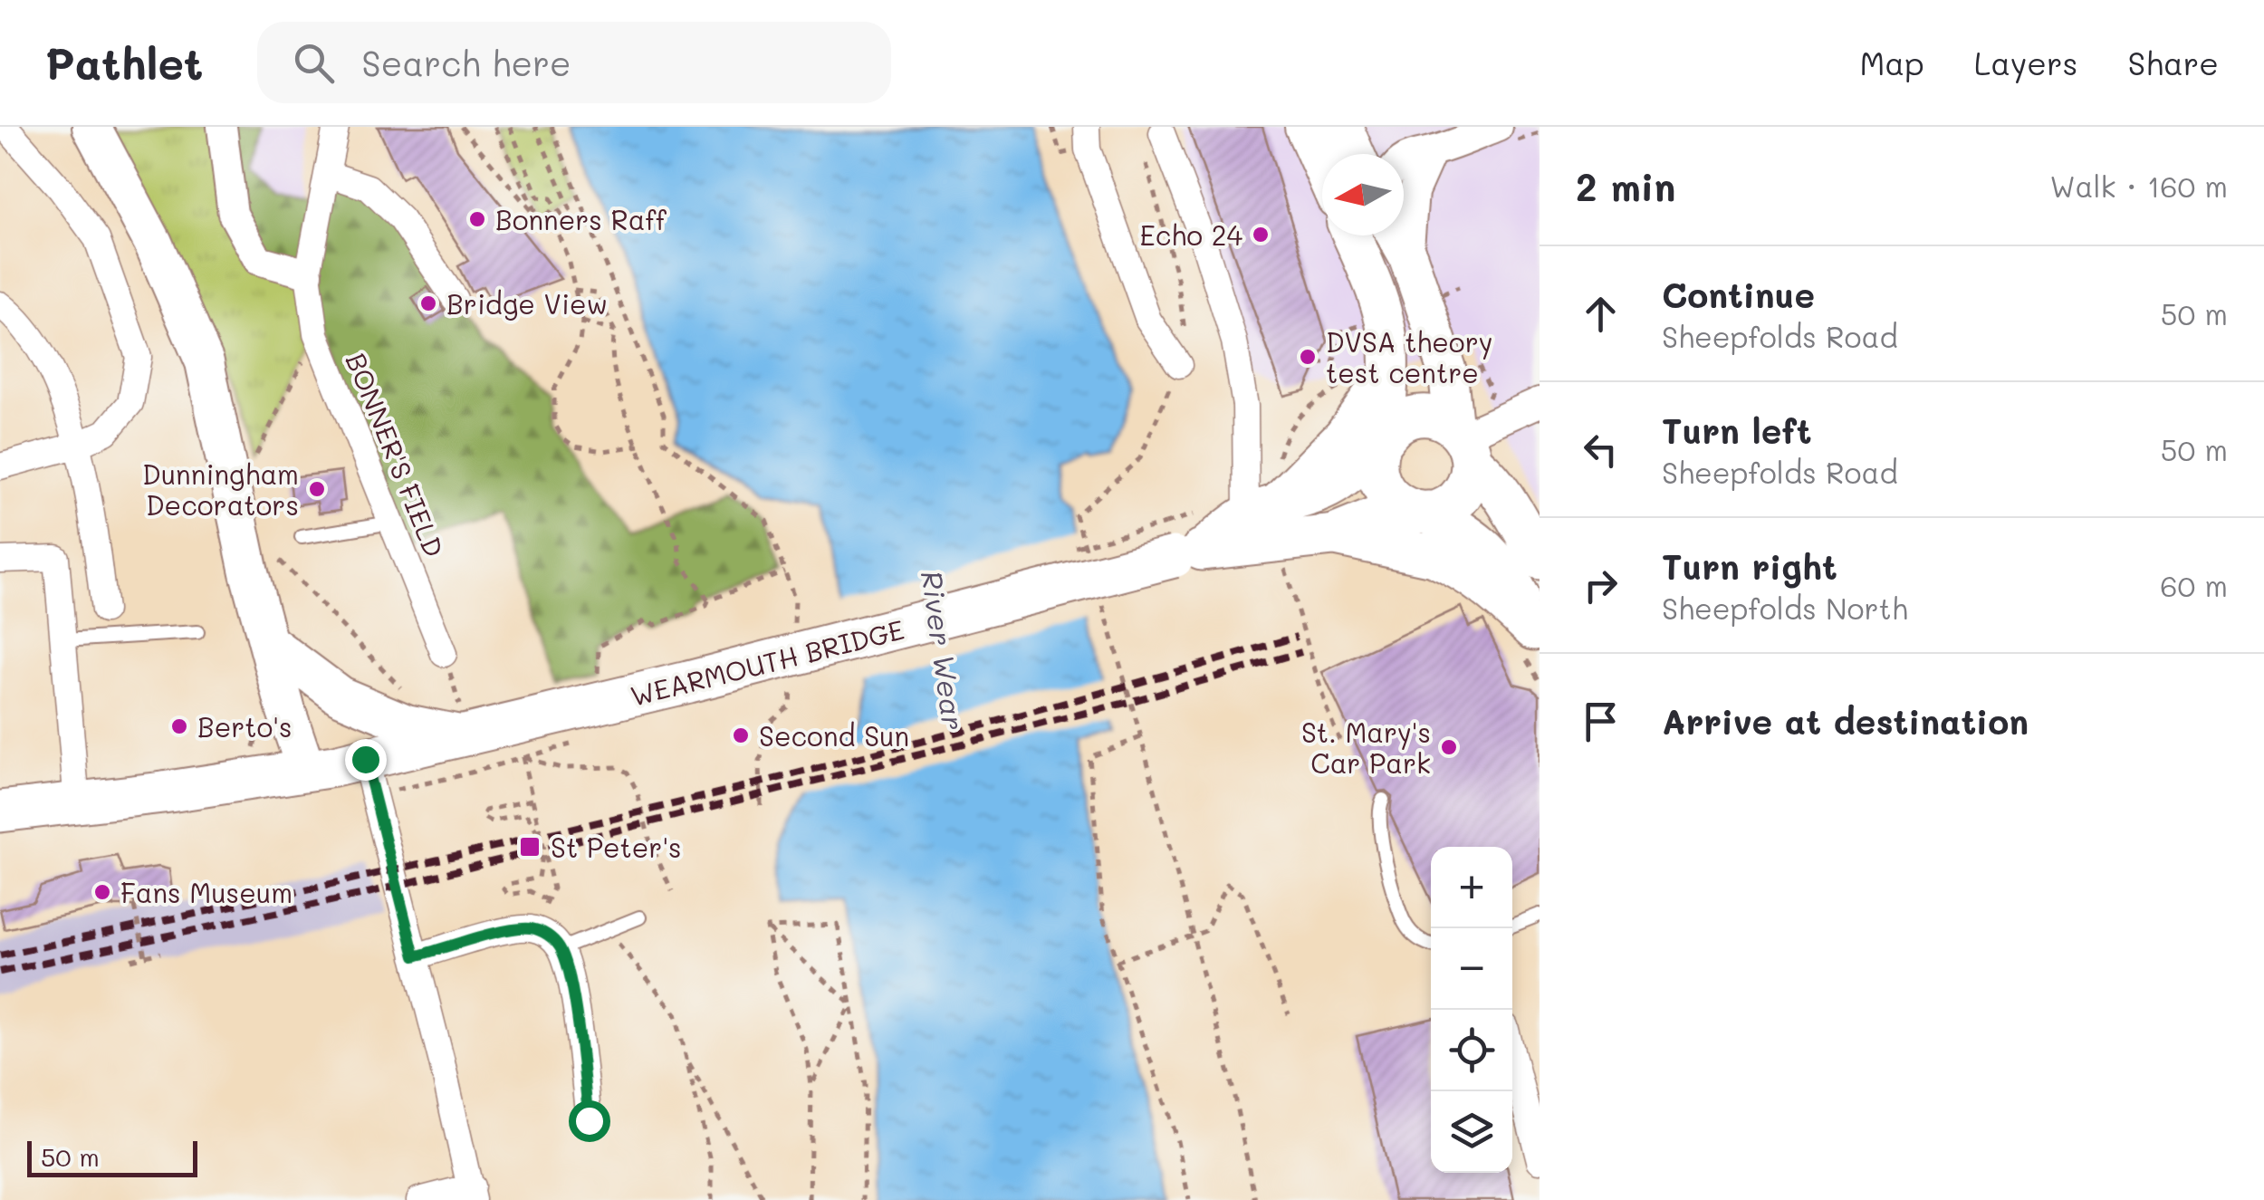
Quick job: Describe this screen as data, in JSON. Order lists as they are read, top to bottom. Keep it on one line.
{"streets":{"highway":["WEARMOUTH BRIDGE"],"street":["BONNER'S FIELD"]},"water":["River Wear"],"places":{"other":["Bonners Raff","Echo 24","Bridge View","DVSA theory test centre","Dunningham Decorators","Berto's","Second Sun","St. Mary's Car Park","Fans Museum"],"transit":["St Peter's"]},"scale_bar":"50 m","north":"left","page":{"header":"Pathlet","search":"Search here","nav":["Map","Layers","Share"],"heading":["2 min","Walk · 160 m"],"list":[["Continue","Sheepfolds Road","50 m"],["Turn left","Sheepfolds Road","50 m"],["Turn right","Sheepfolds North","60 m"],"Arrive at destination"],"map_buttons":["+","−"],"scale":"50 m"}}
